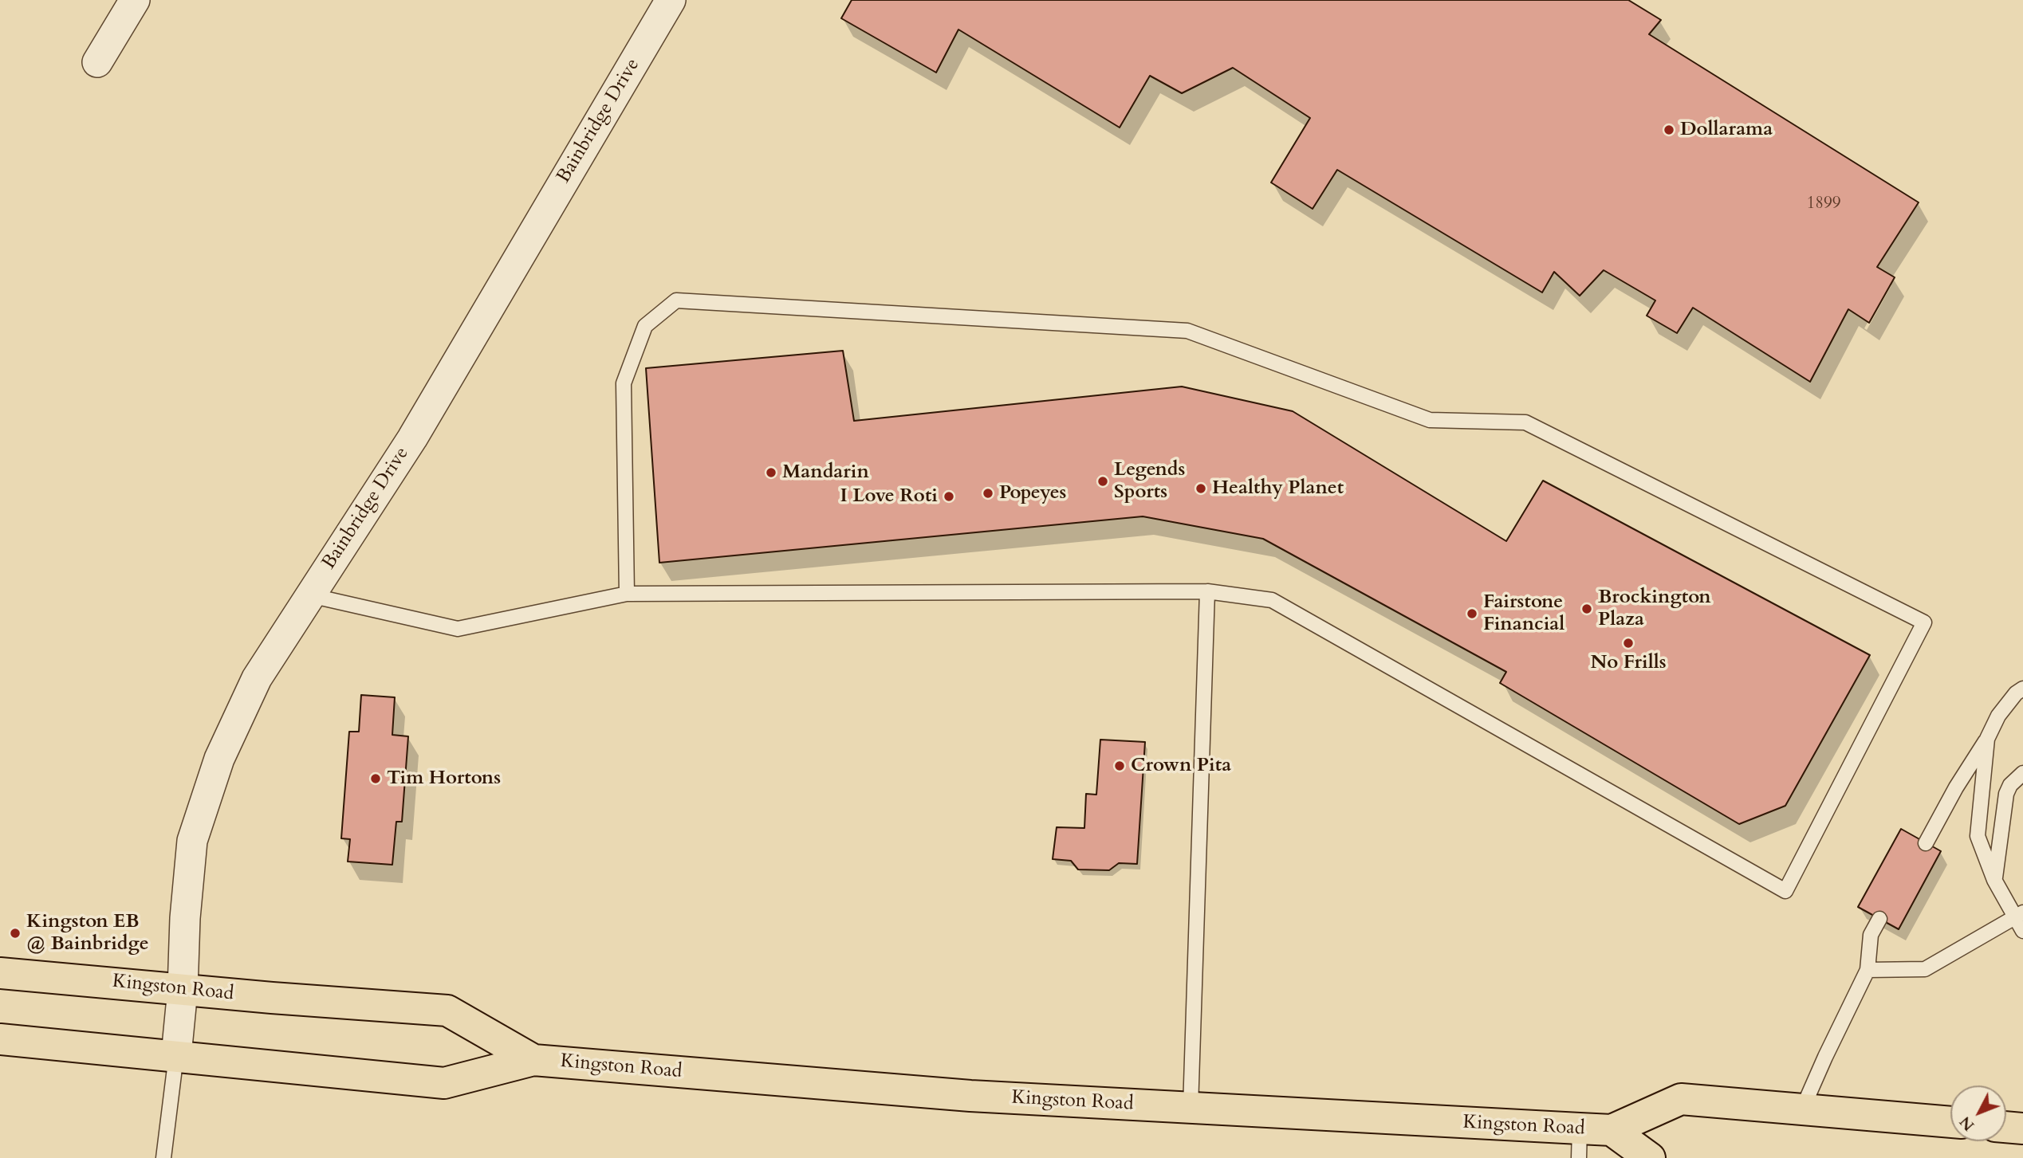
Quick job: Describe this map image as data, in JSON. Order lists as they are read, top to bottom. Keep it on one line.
{"streets":{"main road":["Kingston Road"],"street":["Bainbridge Drive"]},"crossings":[["Bainbridge Drive","Kingston Road"]],"places":["Dollarama","Mandarin","Legends Sports","Healthy Planet","Popeyes","I Love Roti","Brockington Plaza","Fairstone Financial","No Frills","Crown Pita","Tim Hortons","Kingston EB @ Bainbridge"],"house_numbers":["1899"],"north":"bottom left"}
